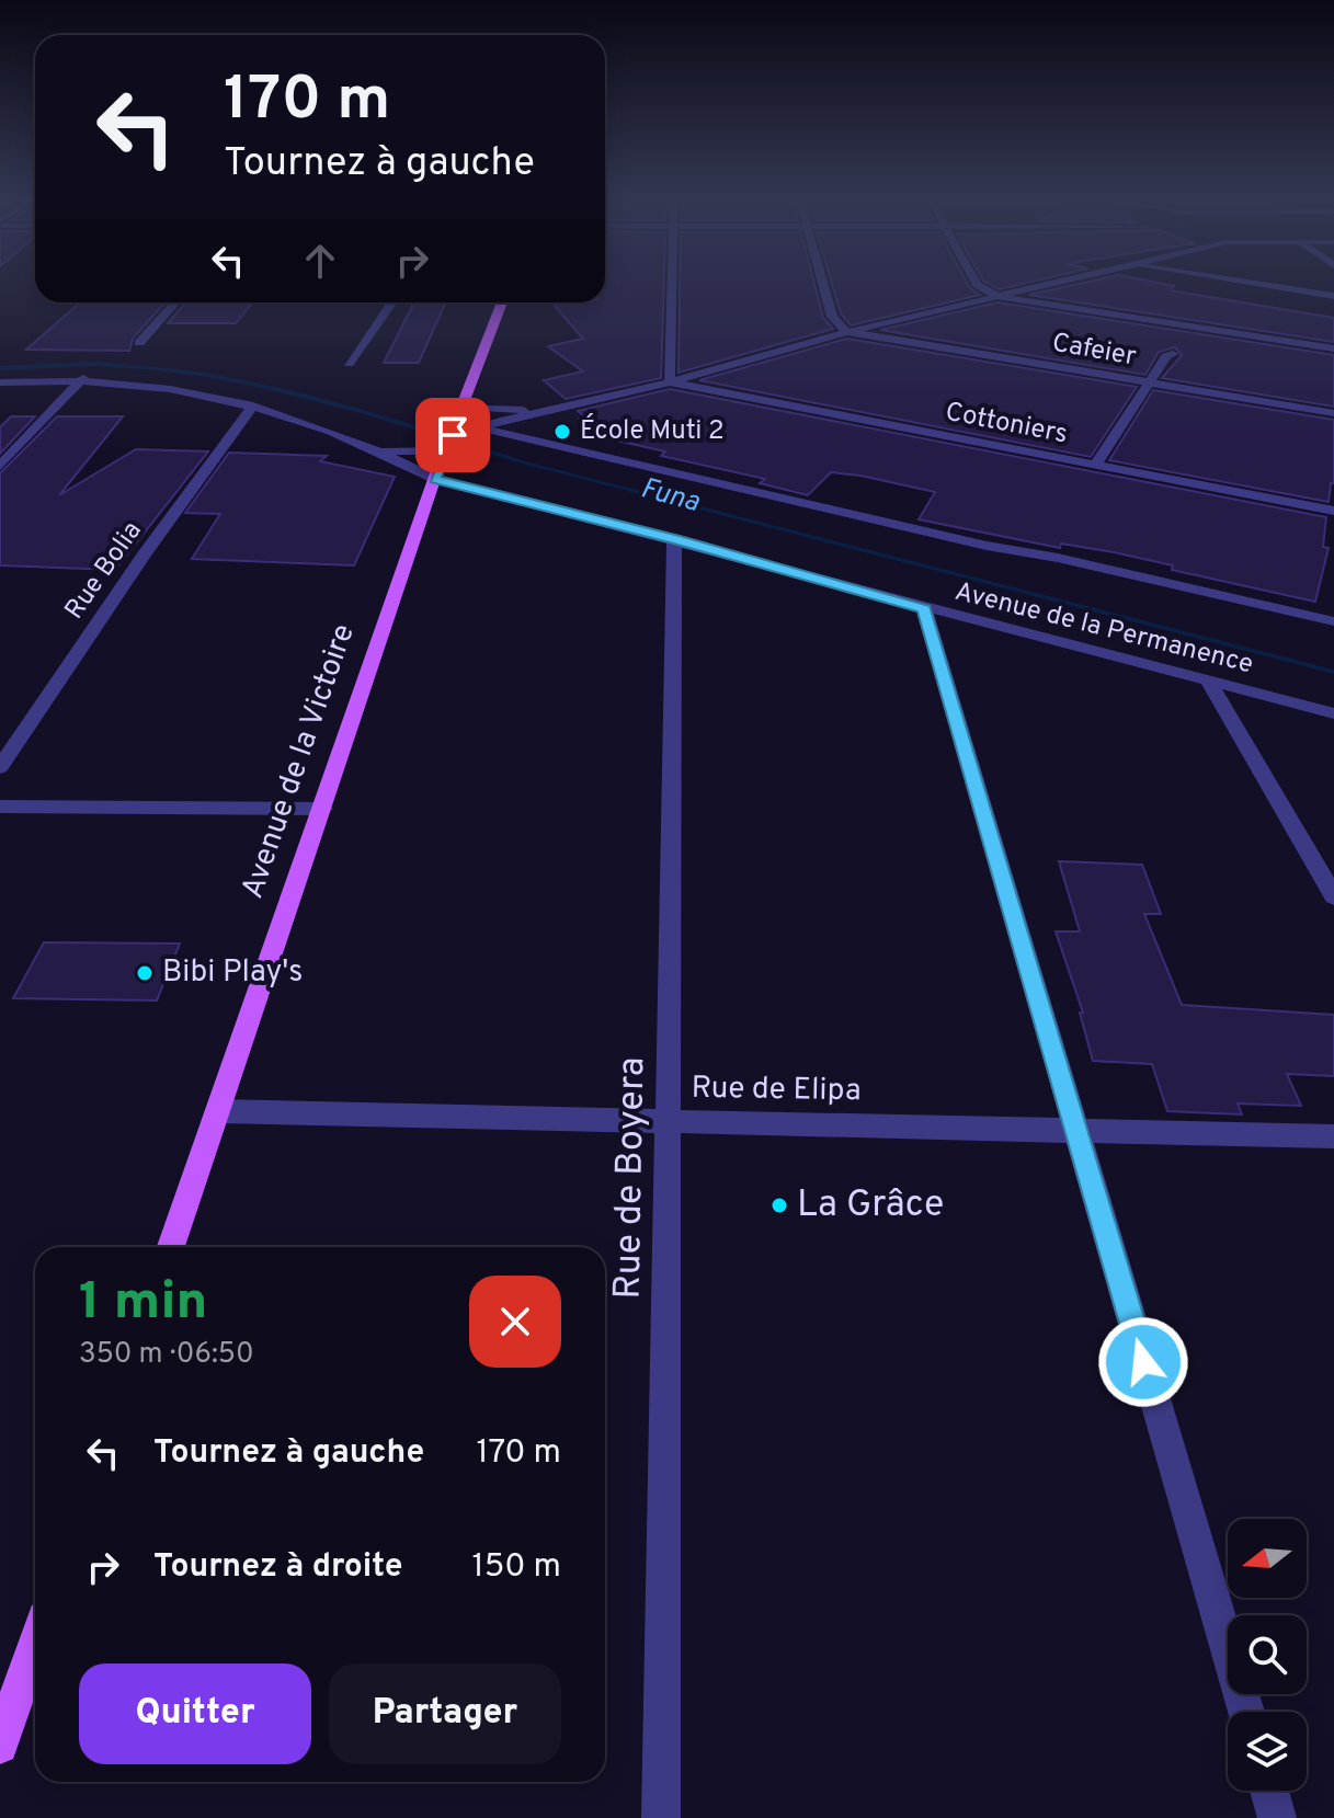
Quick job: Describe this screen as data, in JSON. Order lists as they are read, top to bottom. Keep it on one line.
{"streets":{"main road":["Avenue de la Victoire"],"street":["Cafeier","Cottoniers","Rue Bolia","Avenue de la Permanence","Rue de Elipa","Rue de Boyera"]},"crossings":[["Rue Bolia","Avenue de la Permanence"],["Avenue de la Permanence","Avenue de la Victoire"],["Avenue de la Permanence","Rue de Boyera"],["Avenue de la Victoire","Rue de Elipa"],["Rue de Elipa","Rue de Boyera"]],"water":["Funa"],"places":["École Muti 2","Bibi Play's","La Grâce"],"north":"left","page":{"turn":["170 m","Tournez à gauche"],"heading":["1 min","350 m · 06:50"],"list":[{"name":"Tournez à gauche","value":"170 m"},{"name":"Tournez à droite","value":"150 m"}],"buttons":["Quitter","Partager"]}}
